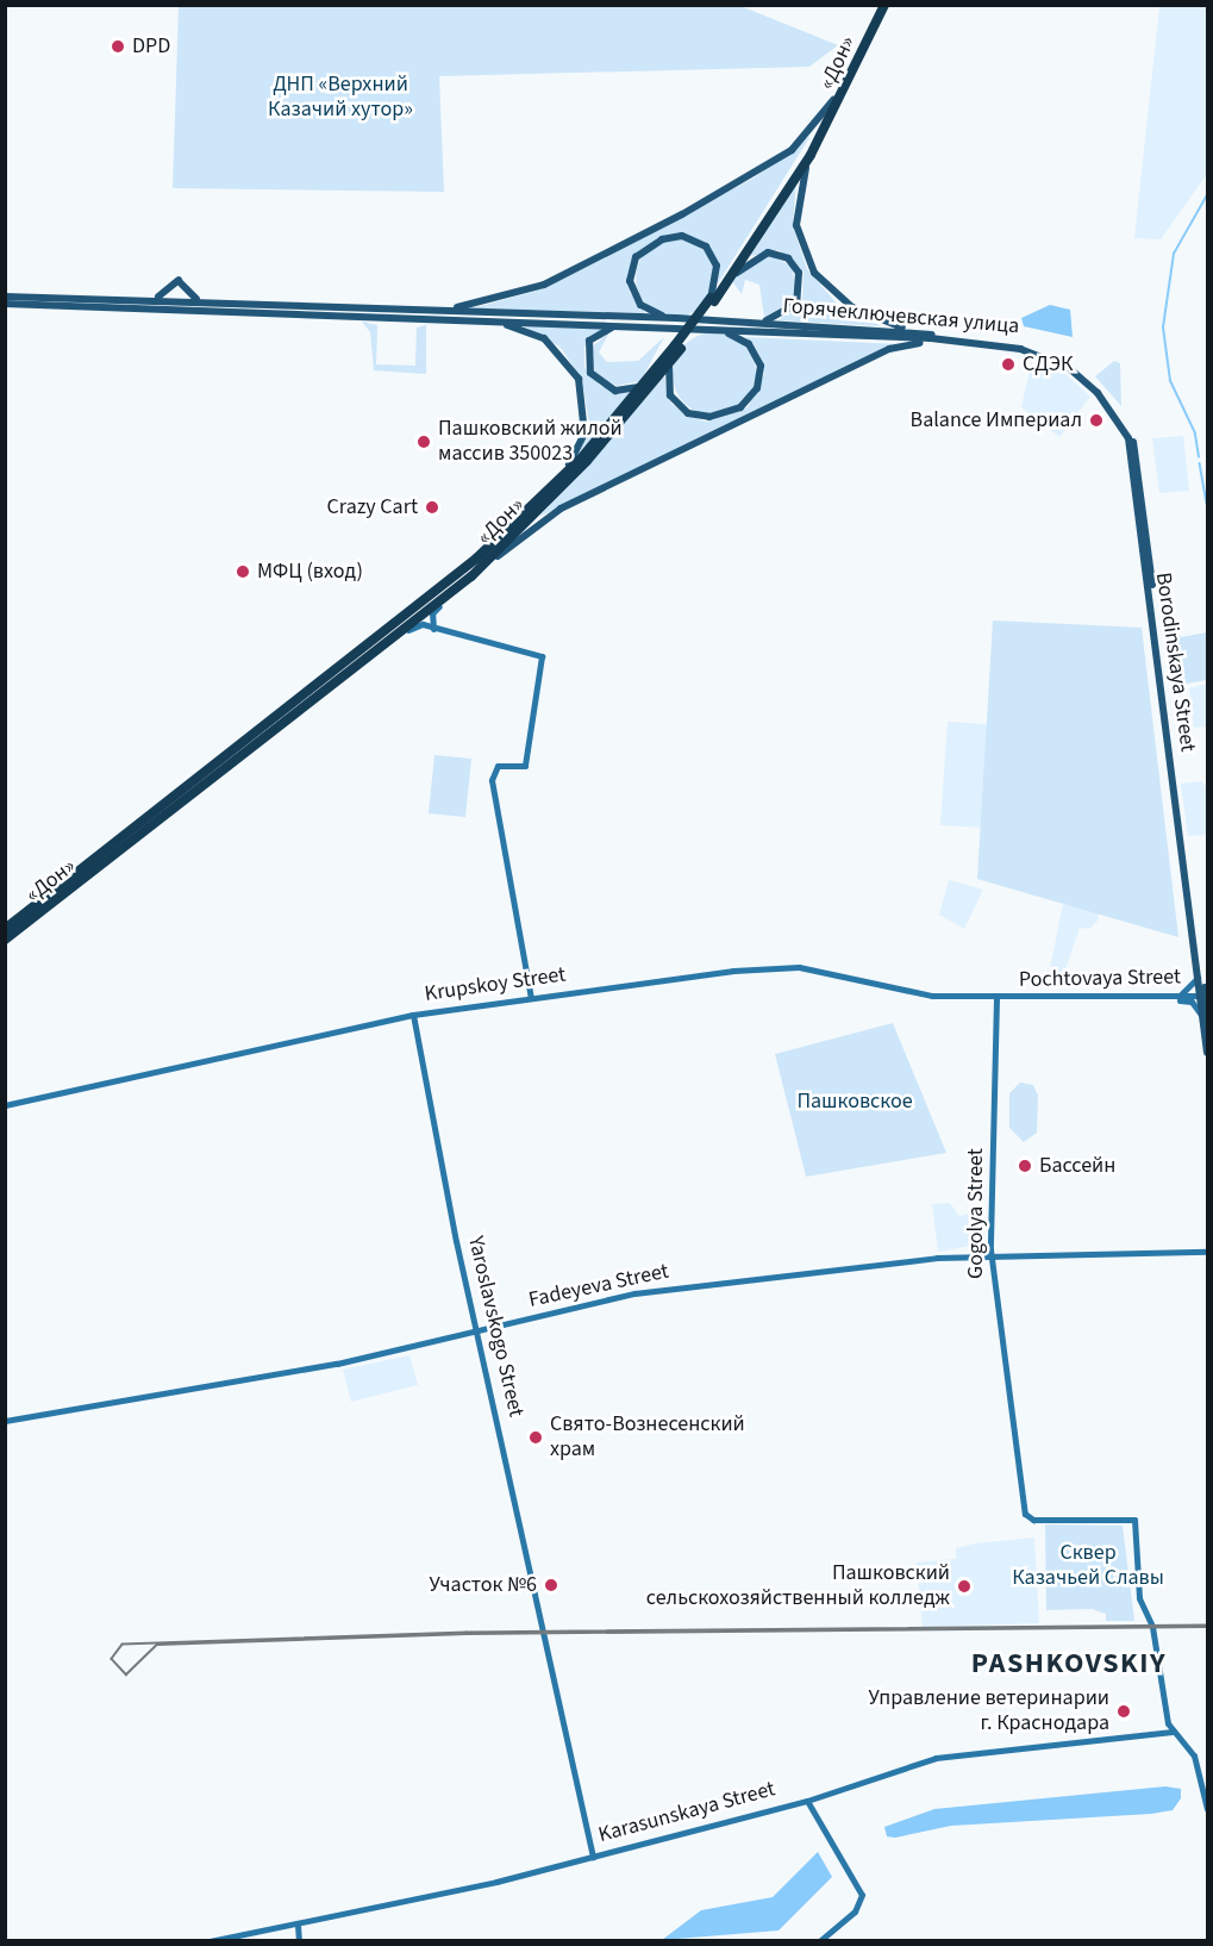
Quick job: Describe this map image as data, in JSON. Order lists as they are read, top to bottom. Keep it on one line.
{"streets":{"highway":["«Дон»"],"main road":["Горячеключевская улица","Borodinskaya Street"],"street":["Pochtovaya Street","Krupskoy Street","Gogolya Street","Fadeyeva Street","Yaroslavskogo Street","Karasunskaya Street"]},"crossings":[["Горячеключевская улица","Borodinskaya Street"],["Borodinskaya Street","Pochtovaya Street"],["Pochtovaya Street","Krupskoy Street"],["Pochtovaya Street","Gogolya Street"],["Krupskoy Street","Gogolya Street"],["Krupskoy Street","Yaroslavskogo Street"],["Gogolya Street","Fadeyeva Street"],["Gogolya Street","Karasunskaya Street"],["Fadeyeva Street","Yaroslavskogo Street"],["Yaroslavskogo Street","Karasunskaya Street"]],"districts":["PASHKOVSKIY"],"parks":["ДНП «Верхний Казачий хутор»","Пашковское","Сквер Казачьей Славы"],"places":["DPD","СДЭК","Balance Империал","Пашковский жилой массив 350023","Crazy Cart","МФЦ (вход)","Бассейн","Свято-Вознесенский храм","Участок №6","Пашковский сельскохозяйственный колледж","Управление ветеринарии г. Краснодара"]}
